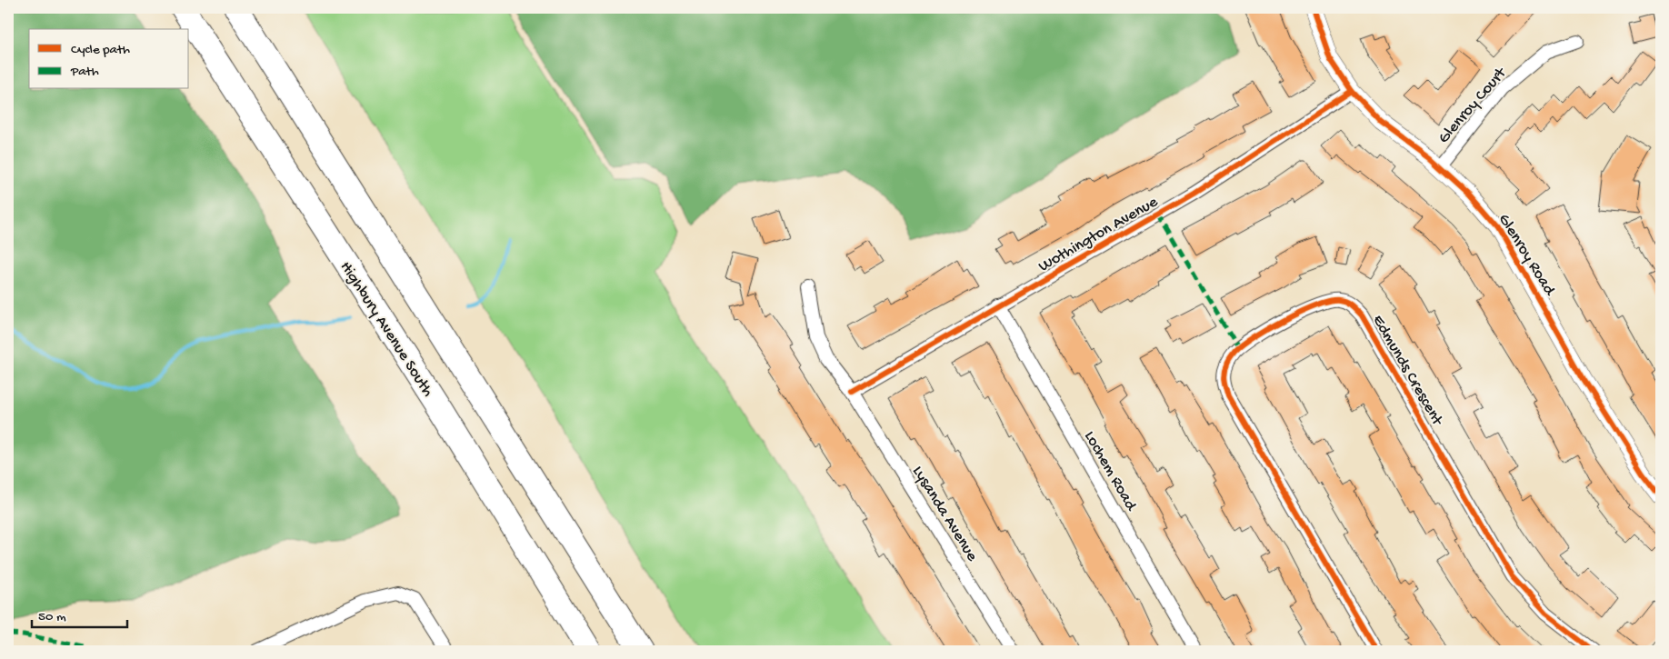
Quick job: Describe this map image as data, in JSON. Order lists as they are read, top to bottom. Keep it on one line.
{"streets":{"highway":["Highbury Avenue South"],"street":["Glenroy Court","Wothington Avenue","Glenroy Road","Edmunds Crescent","Lochem Road","Lysanda Avenue"]},"crossings":[["Glenroy Court","Glenroy Road"],["Wothington Avenue","Glenroy Road"],["Wothington Avenue","Lochem Road"],["Wothington Avenue","Lysanda Avenue"]],"legend":["Cycle path","Path"],"scale_bar":"50 m"}
